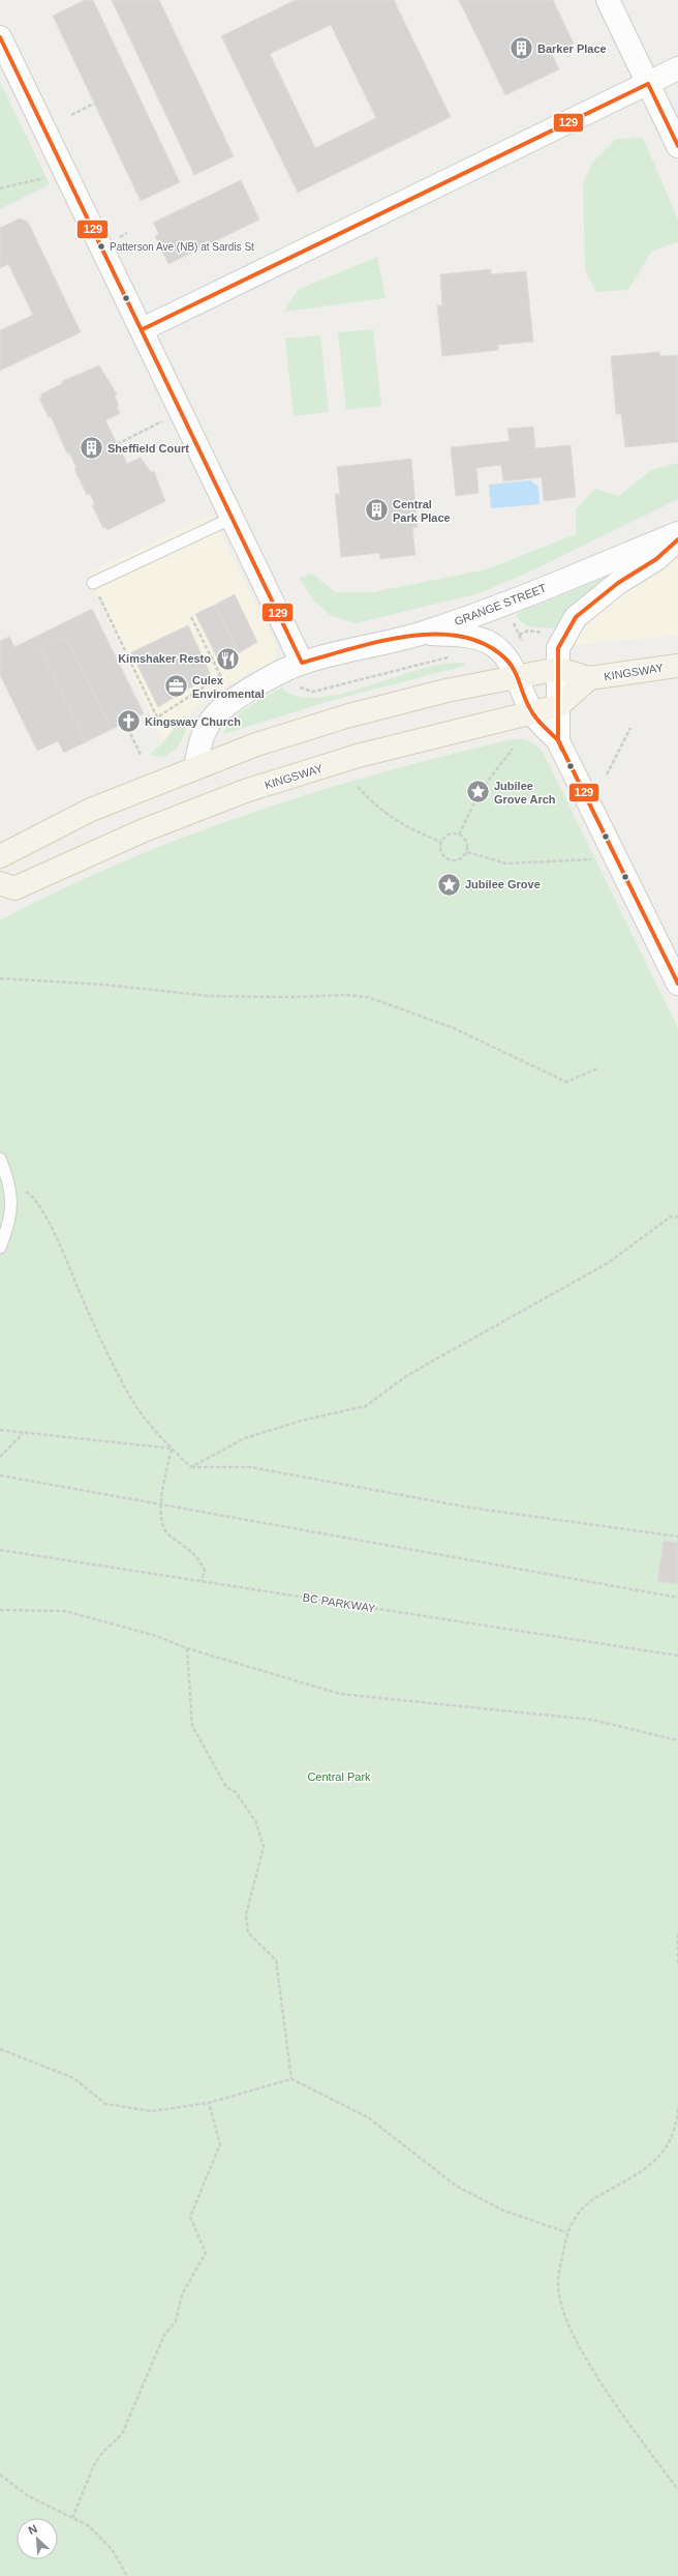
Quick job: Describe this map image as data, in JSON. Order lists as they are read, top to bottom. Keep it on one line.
{"streets":{"main road":["KINGSWAY"],"street":["GRANGE STREET"],"path":["BC PARKWAY"]},"crossings":[["GRANGE STREET","KINGSWAY"]],"parks":["Central Park"],"places":{"building":["Barker Place","Sheffield Court","Central Park Place"],"other":["Patterson Ave (NB) at Sardis St"],"restaurant":["Kimshaker Resto"],"office":["Culex Enviromental"],"church":["Kingsway Church"],"place":["Jubilee Grove Arch","Jubilee Grove"]},"lines":["transit line 129"],"north":"top left"}
